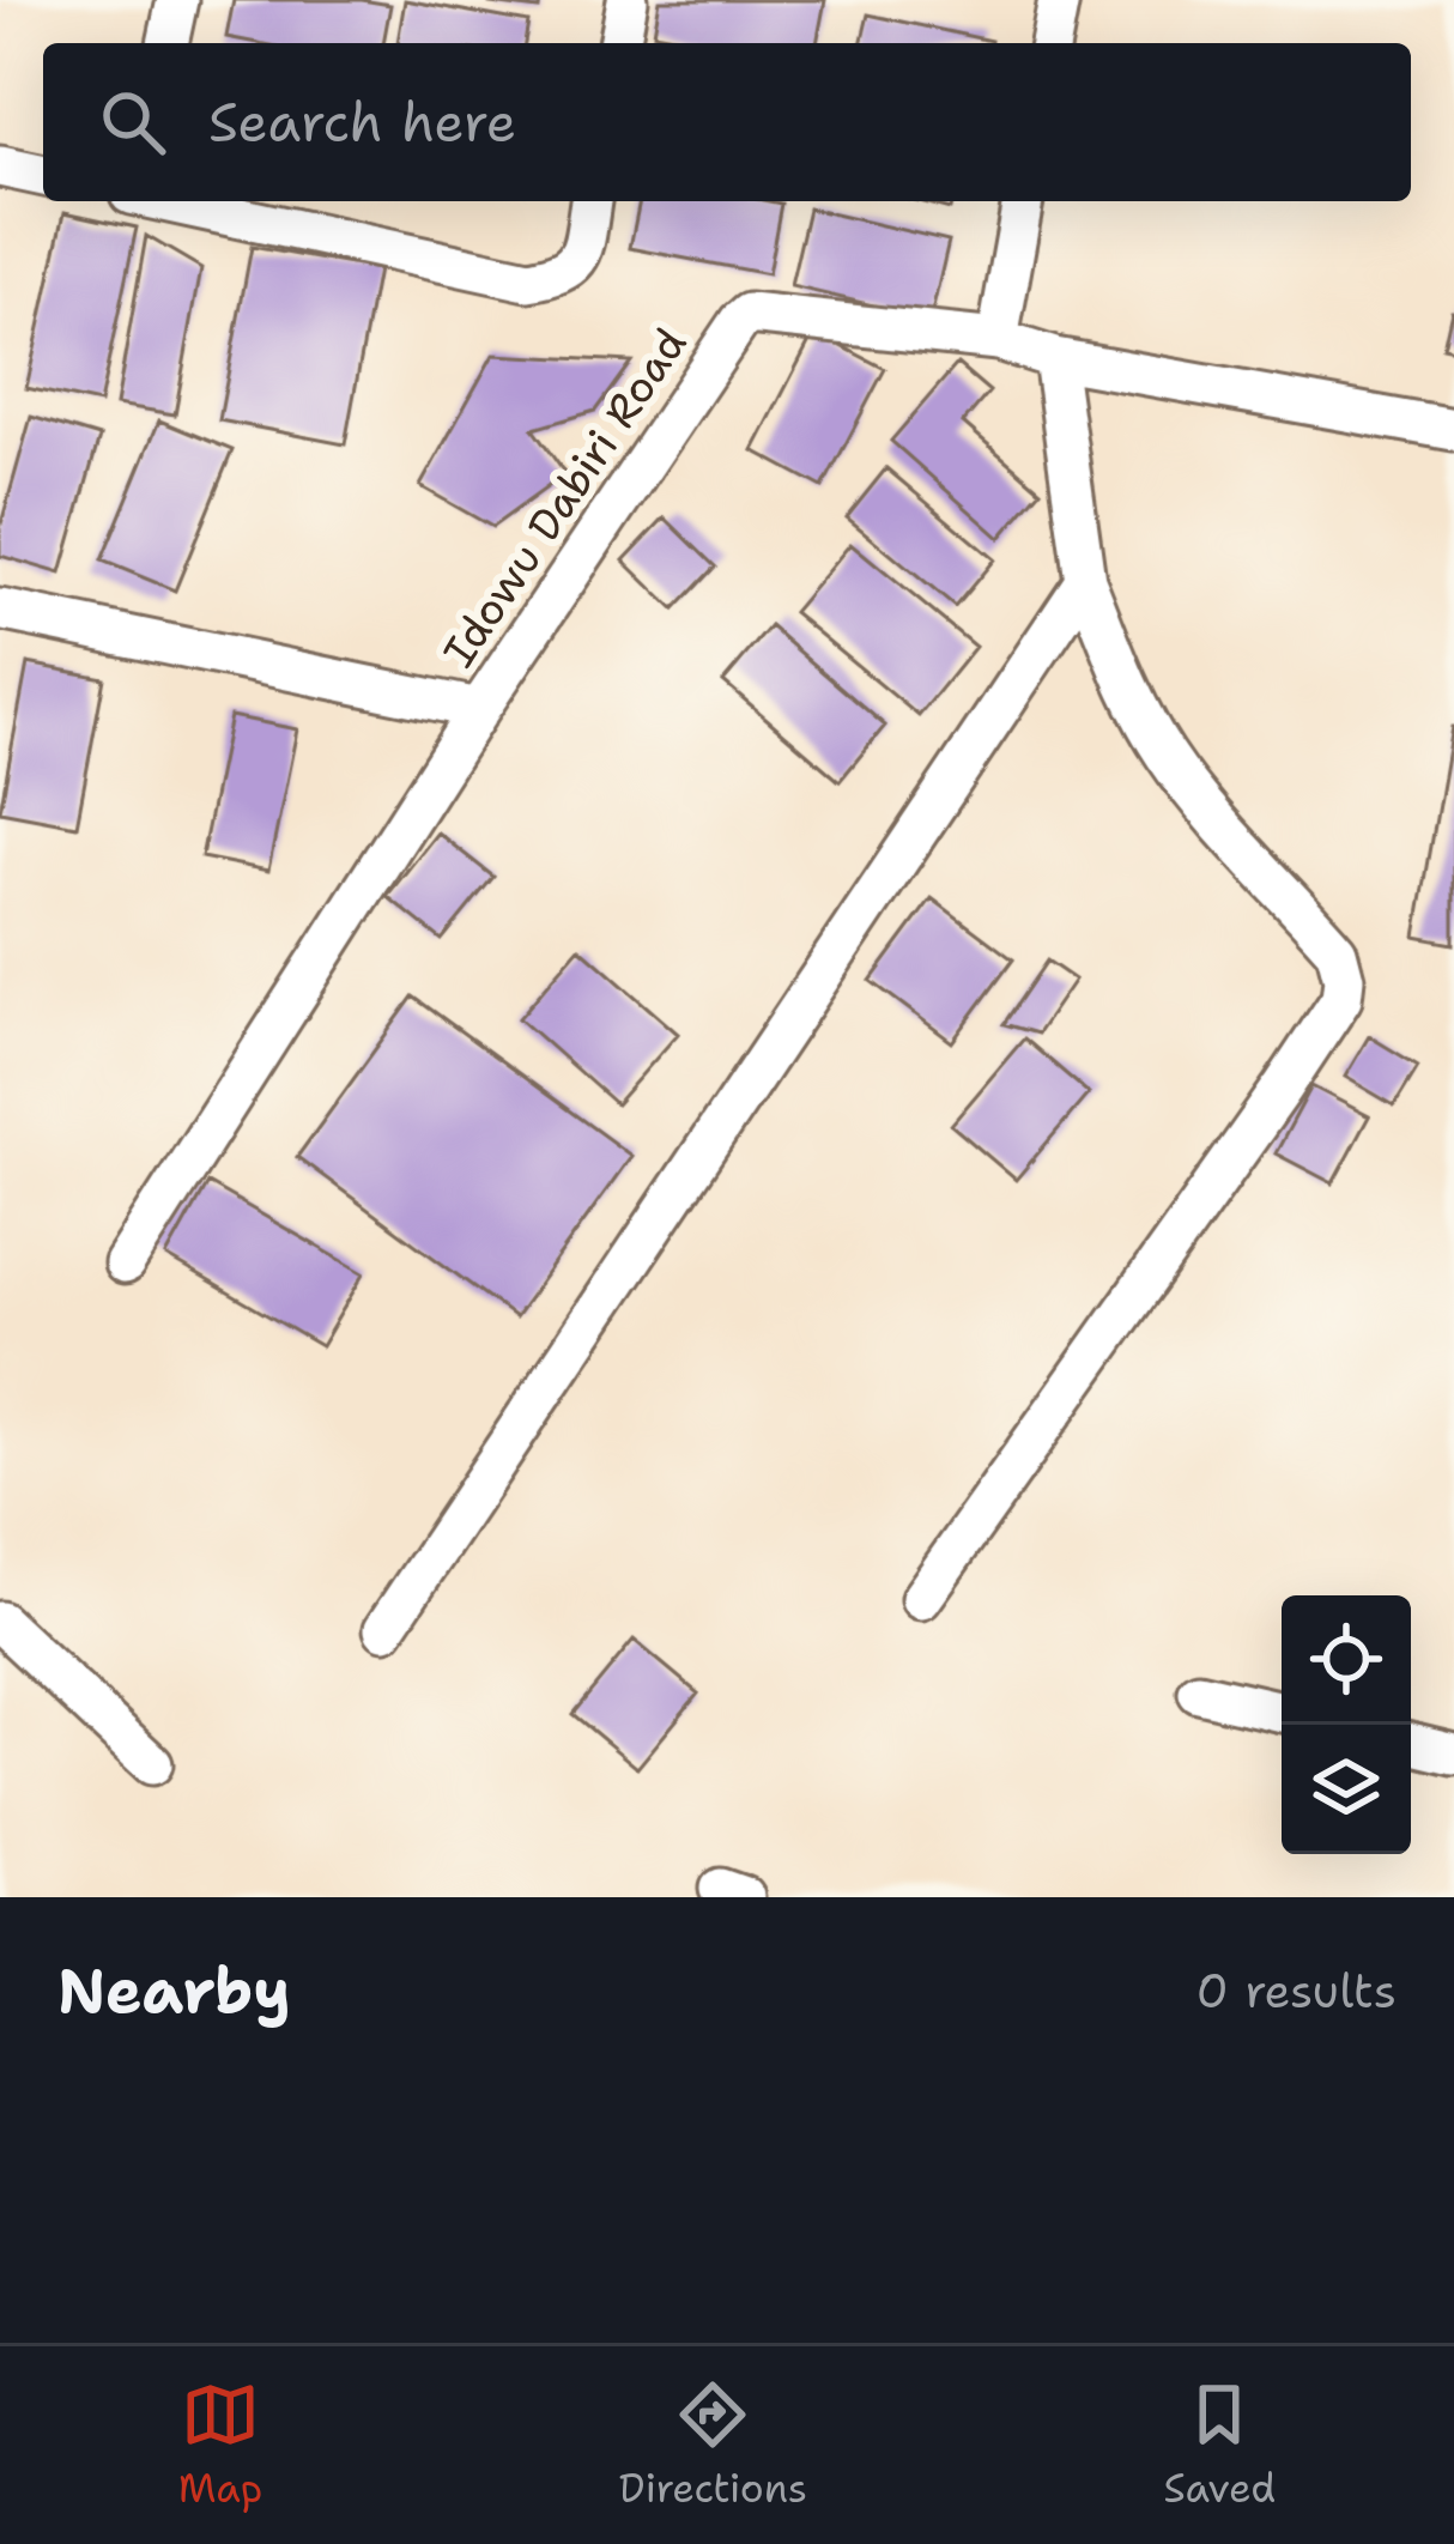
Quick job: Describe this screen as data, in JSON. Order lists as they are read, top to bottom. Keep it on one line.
{"streets":{"street":["Idowu Dabiri Road"]},"page":{"search":"Search here","heading":["Nearby","0 results"],"nav":["Map","Directions","Saved"]}}
